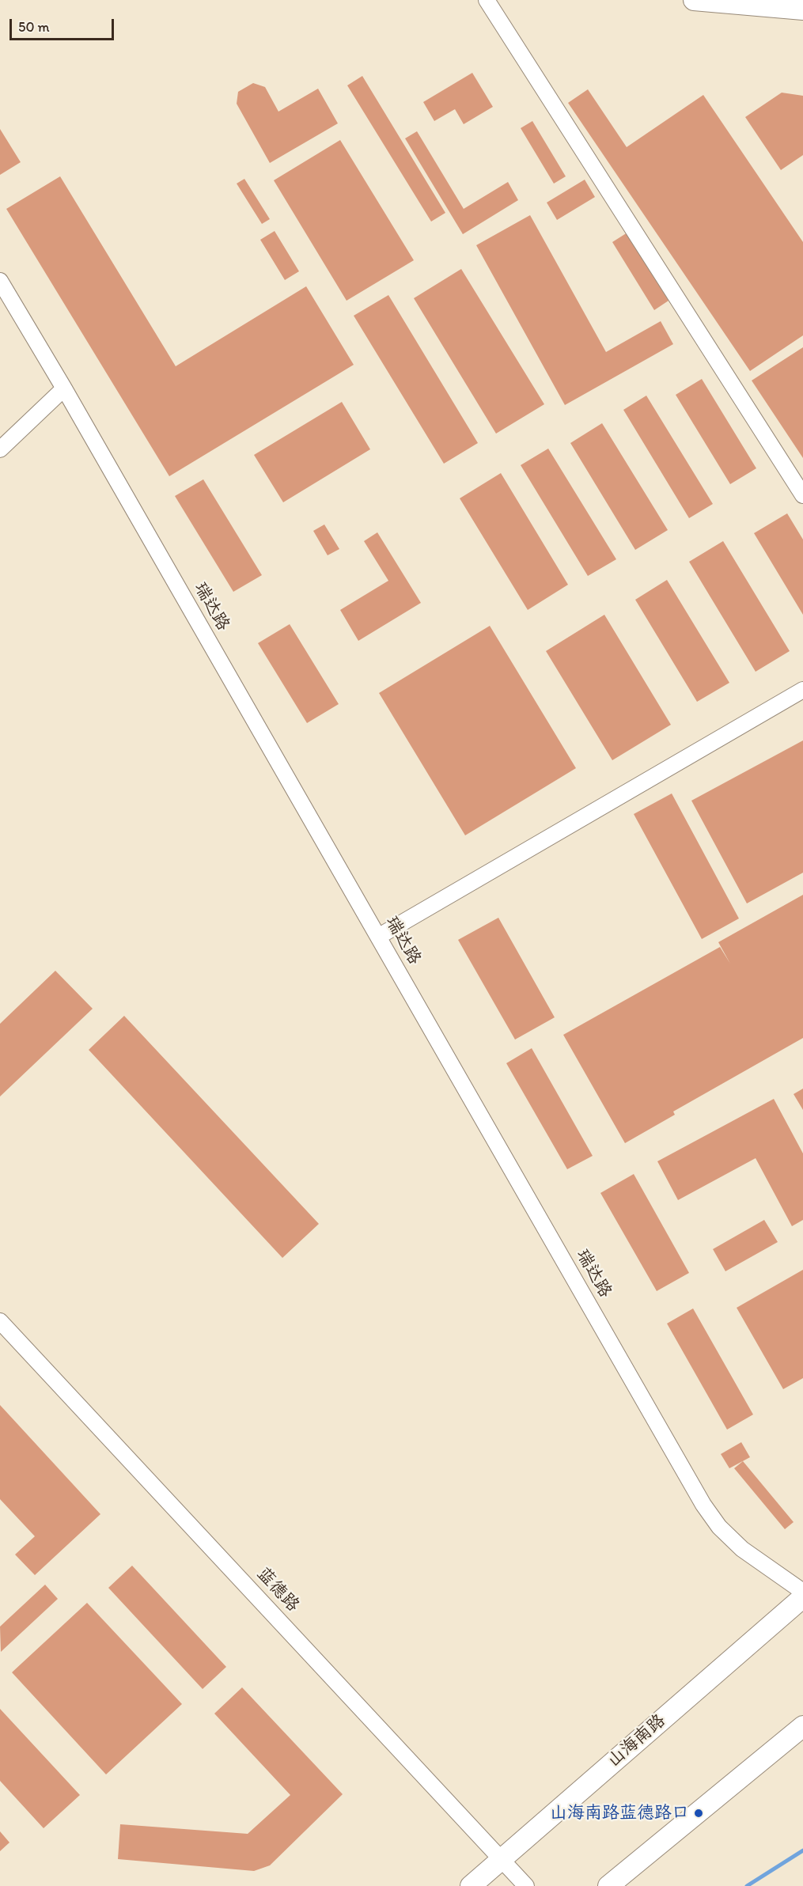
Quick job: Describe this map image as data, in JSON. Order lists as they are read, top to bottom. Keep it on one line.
{"streets":{"main road":["山海南路"],"street":["瑞达路","蓝德路"]},"crossings":[["蓝德路","山海南路"]],"places":["山海南路蓝德路口"],"scale_bar":"50 m"}
